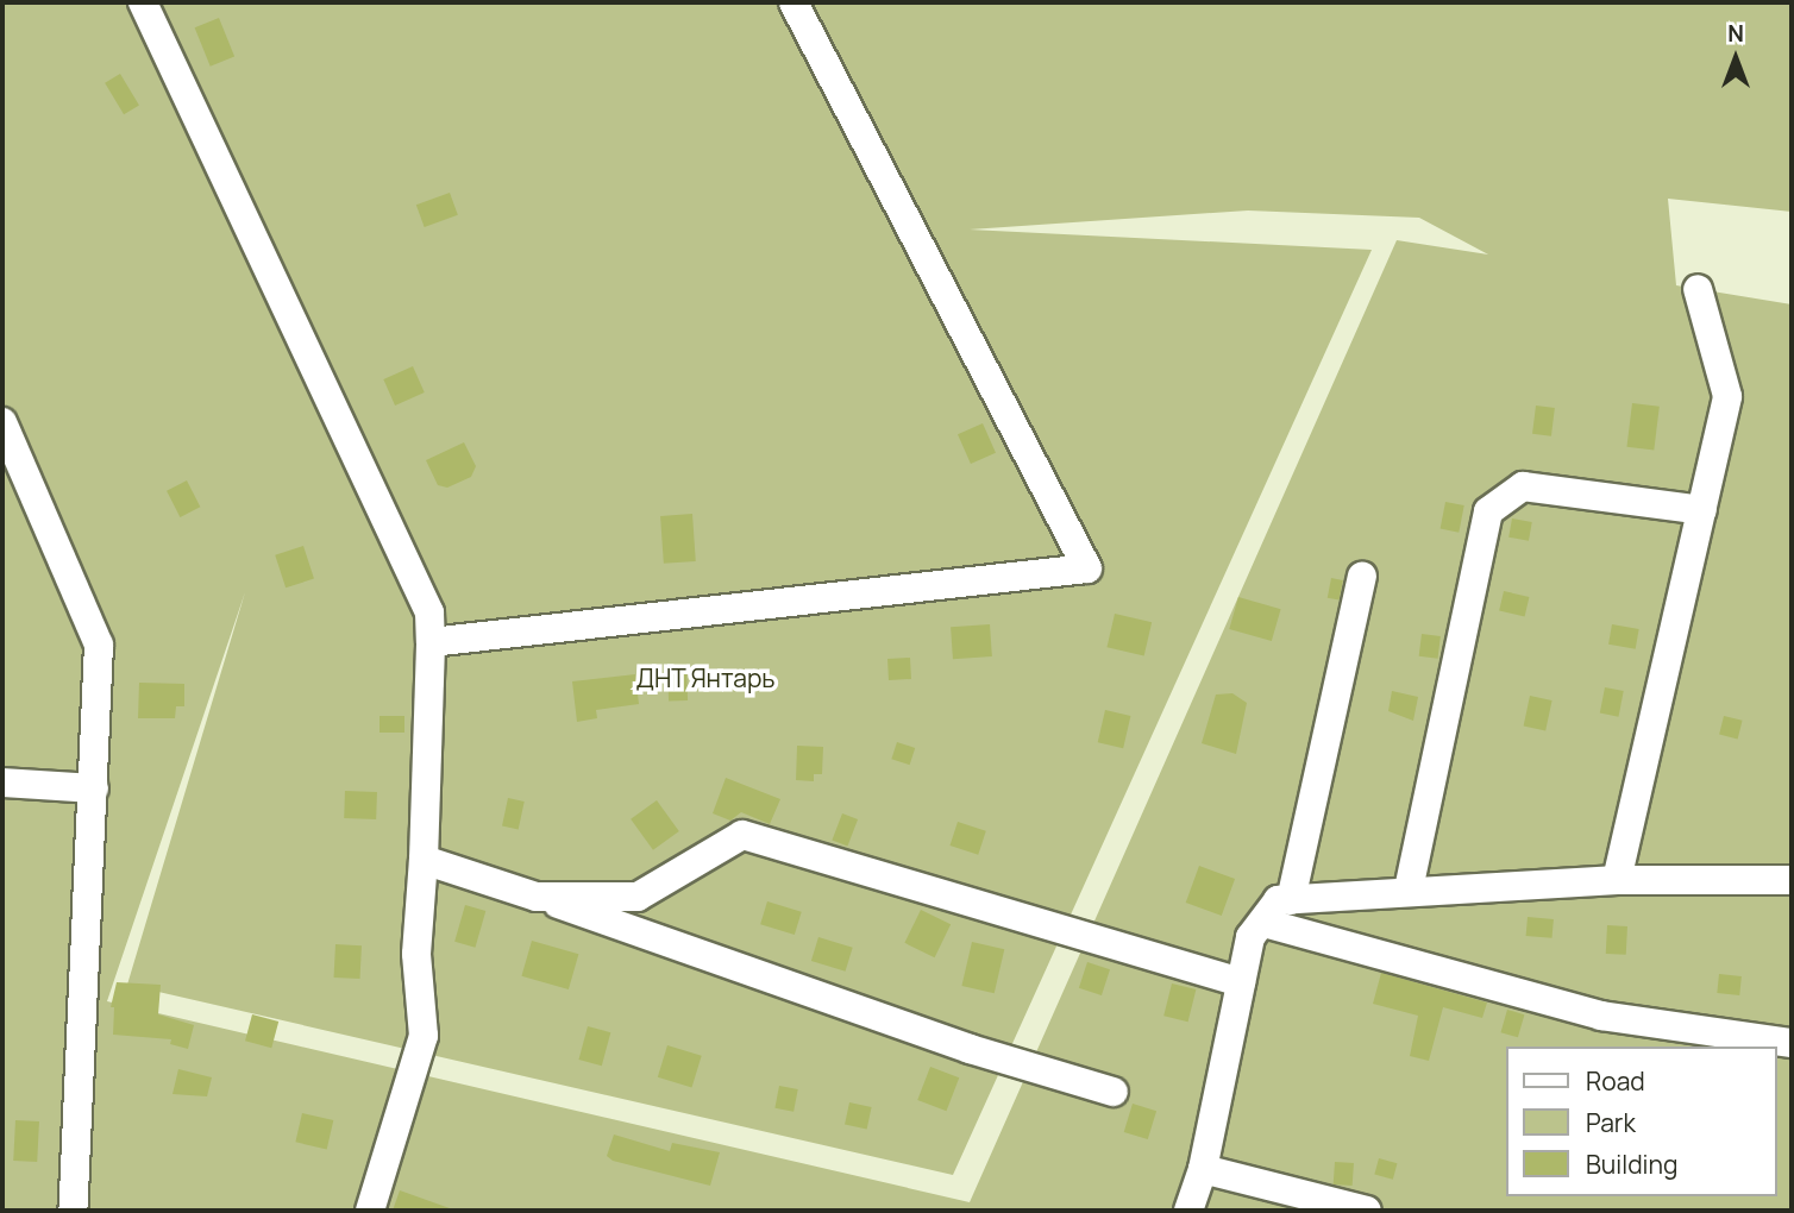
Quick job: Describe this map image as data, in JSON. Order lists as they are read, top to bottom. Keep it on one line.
{"parks":["ДНТ Янтарь"],"legend":["Road","Park","Building"],"north":"top"}
